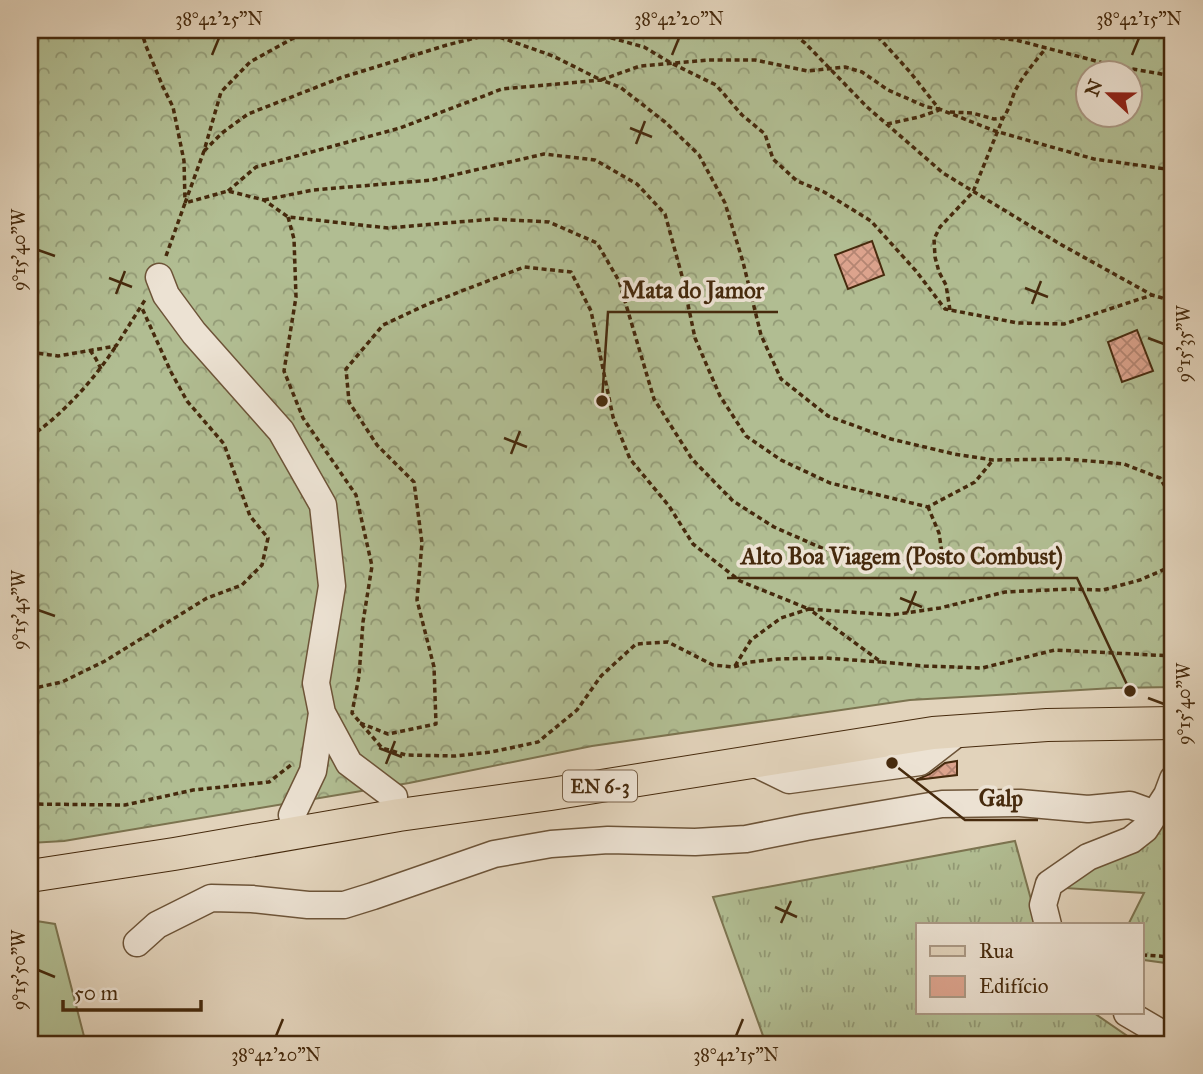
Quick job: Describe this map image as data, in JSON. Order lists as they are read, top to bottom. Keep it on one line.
{"streets":{"main road":["EN 6-3"]},"places":["Mata do Jamor","Alto Boa Viagem (Posto Combust)","Galp"],"legend":["Rua","Edifício"],"scale_bar":"50 m","north":"left","coordinates":["38°42'25\"N","38°42'20\"N","38°42'15\"N","9°15'40\"W","9°15'35\"W","9°15'45\"W","9°15'50\"W"]}
